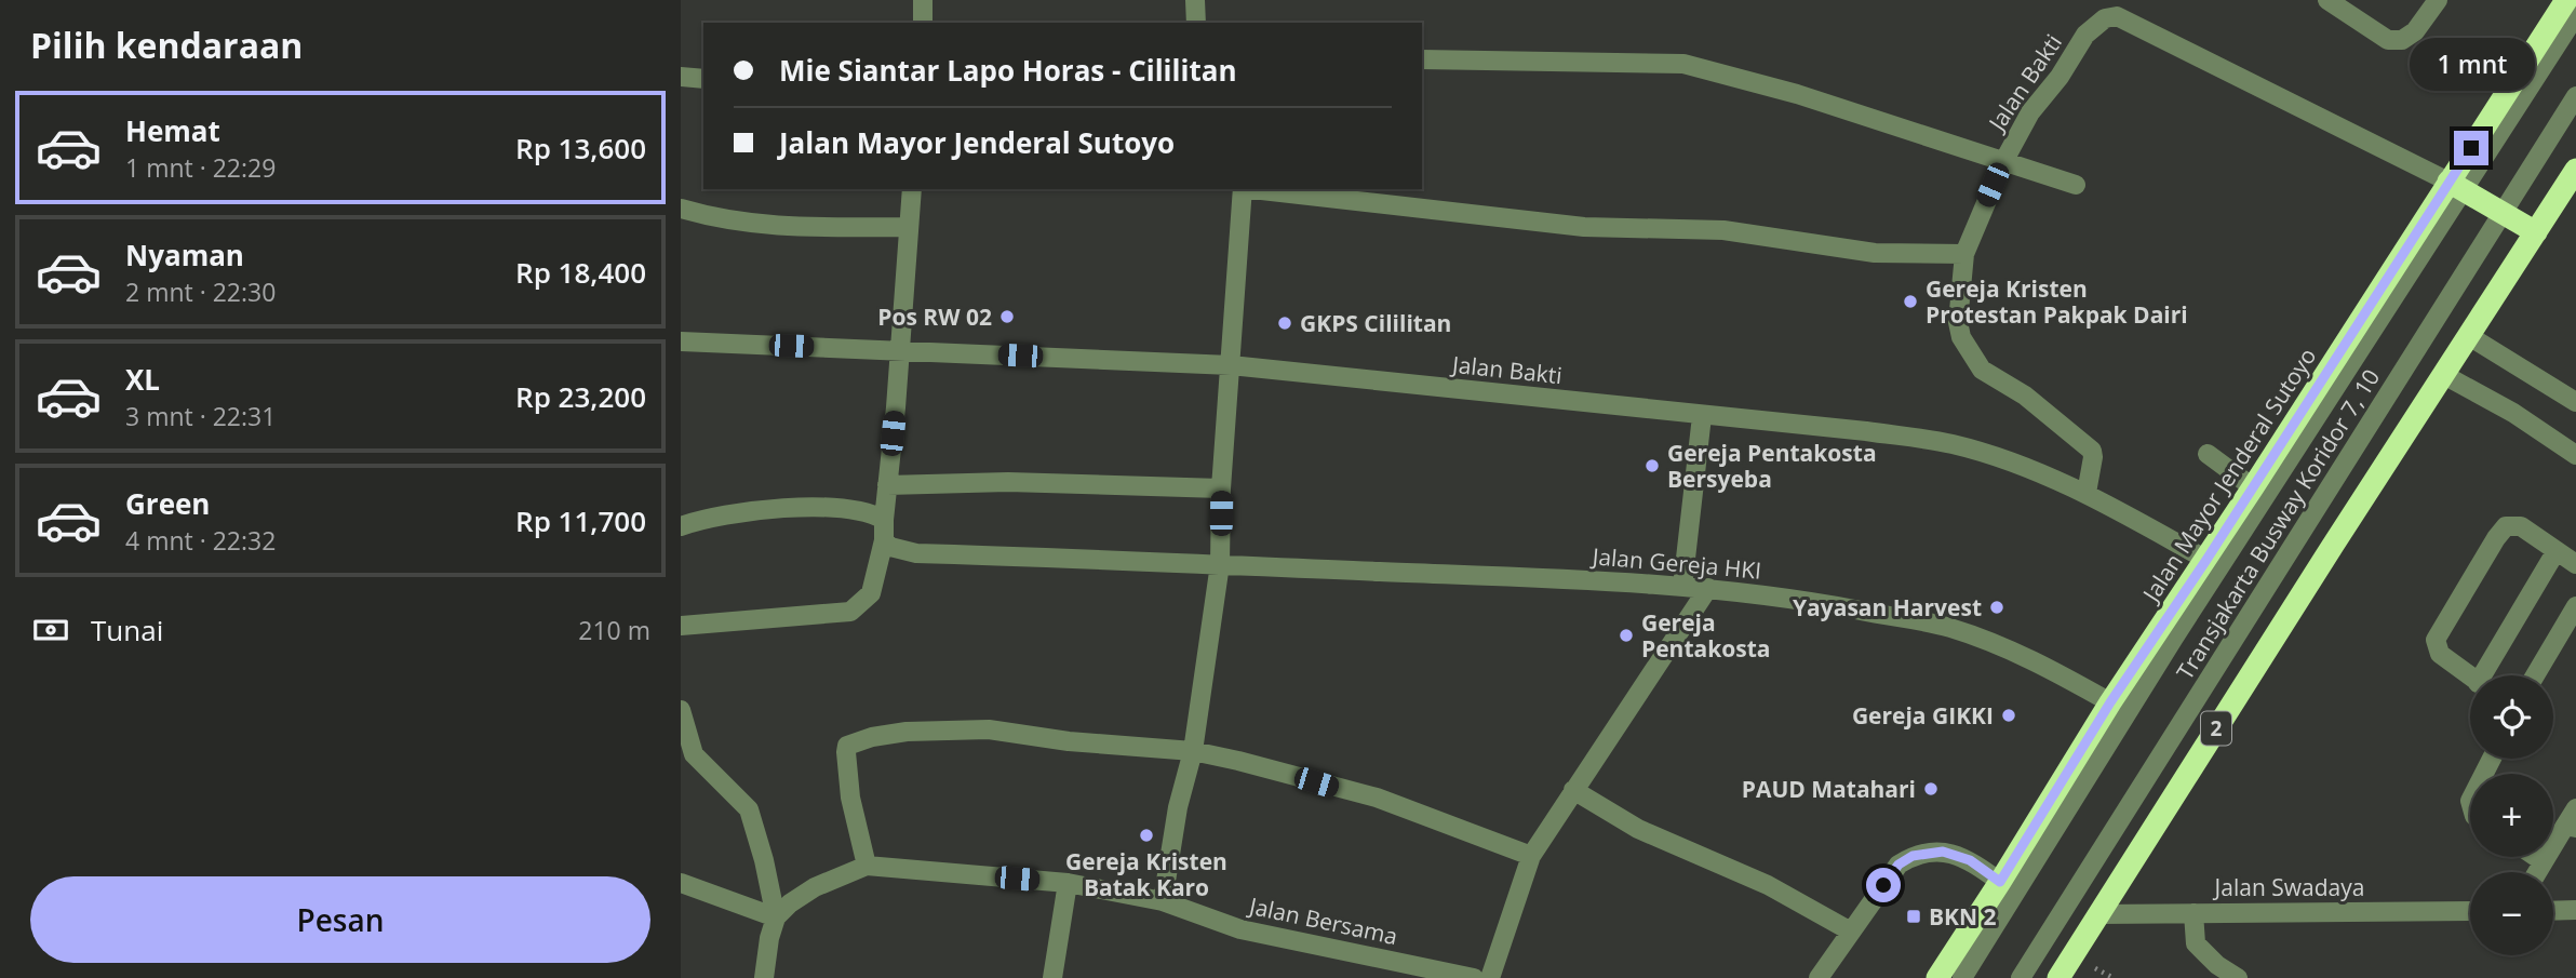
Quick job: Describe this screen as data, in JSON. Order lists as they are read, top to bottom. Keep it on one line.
{"streets":{"highway":["Jalan Mayor Jenderal Sutoyo","2"],"street":["Jalan Bakti","Transjakarta Busway Koridor 7, 10","Jalan Gereja HKI","Jalan Swadaya","Jalan Bersama"]},"crossings":[["Jalan Bakti","Jalan Mayor Jenderal Sutoyo"],["Jalan Bakti","Transjakarta Busway Koridor 7, 10"],["Jalan Mayor Jenderal Sutoyo","Transjakarta Busway Koridor 7, 10"],["Jalan Mayor Jenderal Sutoyo","Jalan Gereja HKI"],["2","Jalan Swadaya"]],"places":{"other":["Gereja Kristen Protestan Pakpak Dairi","Pos RW 02","GKPS Cililitan","Gereja Pentakosta Bersyeba","Yayasan Harvest","Gereja Pentakosta","Gereja GIKKI","PAUD Matahari","Gereja Kristen Batak Karo"],"transit":["BKN 2"]},"page":{"heading":"Pilih kendaraan","banner":["Mie Siantar Lapo Horas - Cililitan","Jalan Mayor Jenderal Sutoyo"],"bubble":"1 mnt","list":[{"name":"Hemat","note":"1 mnt · 22:29","value":"Rp 13,600"},{"name":"Nyaman","note":"2 mnt · 22:30","value":"Rp 18,400"},{"name":"XL","note":"3 mnt · 22:31","value":"Rp 23,200"},{"name":"Green","note":"4 mnt · 22:32","value":"Rp 11,700"}],"pay":["Tunai","210 m"],"map_buttons":["+","−"],"buttons":"Pesan"}}
